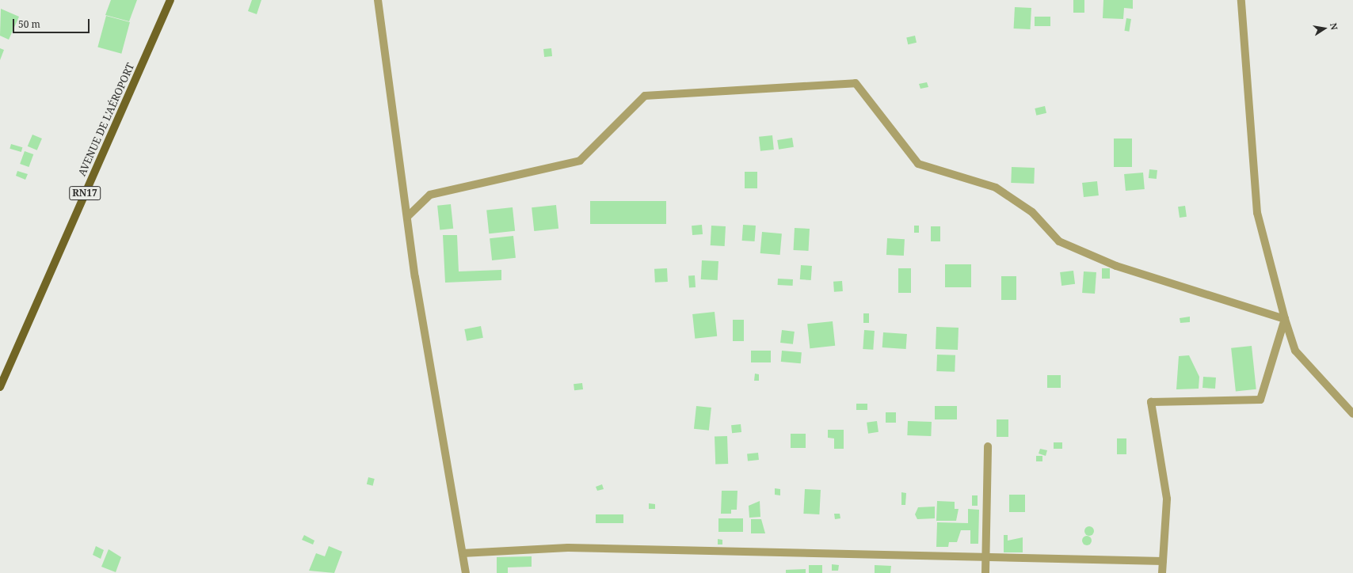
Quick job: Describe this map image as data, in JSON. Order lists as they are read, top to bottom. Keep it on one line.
{"streets":{"main road":["AVENUE DE L'AÉROPORT","RN17"]},"scale_bar":"50 m","north":"right"}
